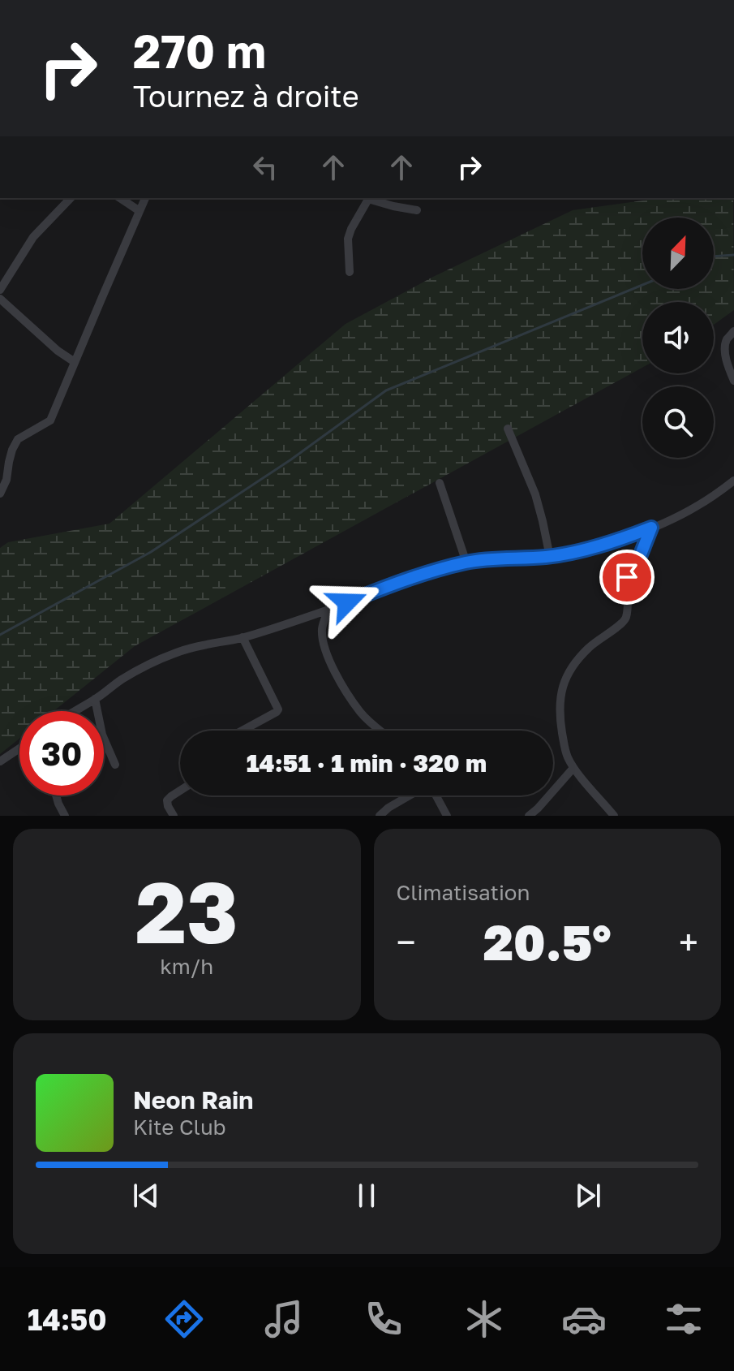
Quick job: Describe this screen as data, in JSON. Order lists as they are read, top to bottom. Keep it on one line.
{"north":"top right","page":{"turn":["270 m","Tournez à droite"],"limit":"30","trip":"14:51 · 1 min · 320 m","tile":[["23","km/h"],"Climatisation"],"heat":["−","20.5°","+"],"song":["Neon Rain","Kite Club"],"tabs":"14:50"}}
